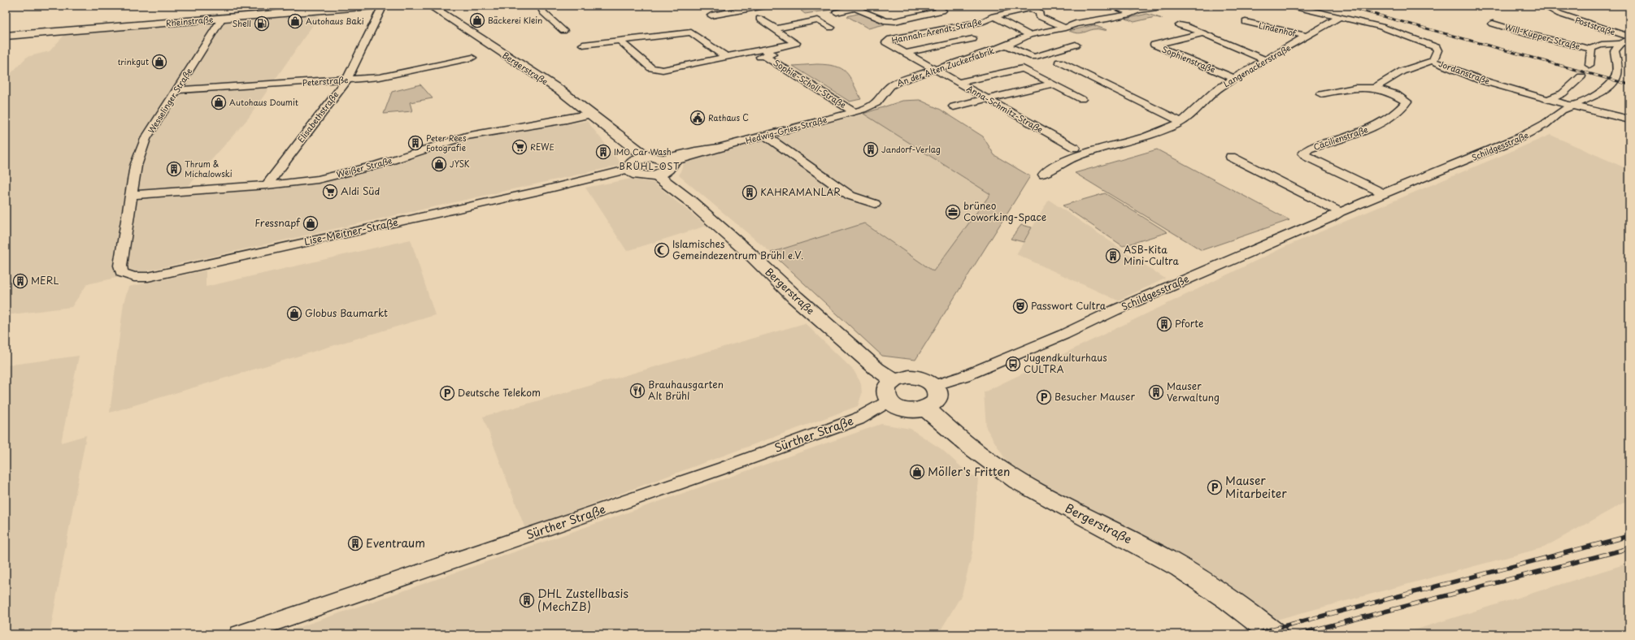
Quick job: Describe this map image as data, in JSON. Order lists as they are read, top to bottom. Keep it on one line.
{"streets":{"street":["Rheinstraße","Poststraße","Lindenhof","Hannah-Arendt-Straße","Will-Küpper-Straße","Sophienstraße","Langenackerstraße","An der Alten Zuckerfabrik","Bergerstraße","Jordanstraße","Peterstraße","Sophie-Scholl-Straße","Wesselinger Straße","Anna-Schmitz-Straße","Elisabethstraße","Hedwig-Gries-Straße","Cäcilienstraße","Schildgesstraße","Weißer Straße","Lise-Meitner-Straße","Sürther Straße"]},"crossings":[["Rheinstraße","Wesselinger Straße"],["Rheinstraße","Elisabethstraße"],["Lindenhof","Langenackerstraße"],["Hannah-Arendt-Straße","Anna-Schmitz-Straße"],["Sophienstraße","Langenackerstraße"],["Langenackerstraße","Jordanstraße"],["An der Alten Zuckerfabrik","Sophie-Scholl-Straße"],["An der Alten Zuckerfabrik","Anna-Schmitz-Straße"],["An der Alten Zuckerfabrik","Hedwig-Gries-Straße"],["Bergerstraße","Hedwig-Gries-Straße"],["Bergerstraße","Schildgesstraße"],["Bergerstraße","Weißer Straße"],["Bergerstraße","Lise-Meitner-Straße"],["Bergerstraße","Sürther Straße"],["Jordanstraße","Schildgesstraße"],["Peterstraße","Wesselinger Straße"],["Peterstraße","Elisabethstraße"],["Sophie-Scholl-Straße","Hedwig-Gries-Straße"],["Wesselinger Straße","Weißer Straße"],["Wesselinger Straße","Lise-Meitner-Straße"],["Elisabethstraße","Weißer Straße"],["Cäcilienstraße","Schildgesstraße"],["Schildgesstraße","Sürther Straße"]],"districts":["BRÜHL-OST"],"places":{"shop":["Bäckerei Klein","Autohaus Baki","trinkgut","Autohaus Doumit","JYSK","Fressnapf","Globus Baumarkt","Möller's Fritten"],"fuel station":["Shell"],"public building":["Rathaus C"],"building":["Peter Rees Fotografie","Jandorf-Verlag","IMO Car Wash","Thrum & Michalowski","KAHRAMANLAR","ASB-Kita Mini-Cultra","MERL","Pforte","Mauser Verwaltung","Eventraum","DHL Zustellbasis (MechZB)"],"supermarket":["REWE","Aldi Süd"],"office":["brüneo Coworking-Space"],"mosque":["Islamisches Gemeindezentrum Brühl e.V."],"theatre":["Passwort Cultra"],"bus stop":["Jugendkulturhaus CULTRA"],"restaurant":["Brauhausgarten Alt Brühl"],"parking":["Deutsche Telekom","Besucher Mauser","Mauser Mitarbeiter"]}}
